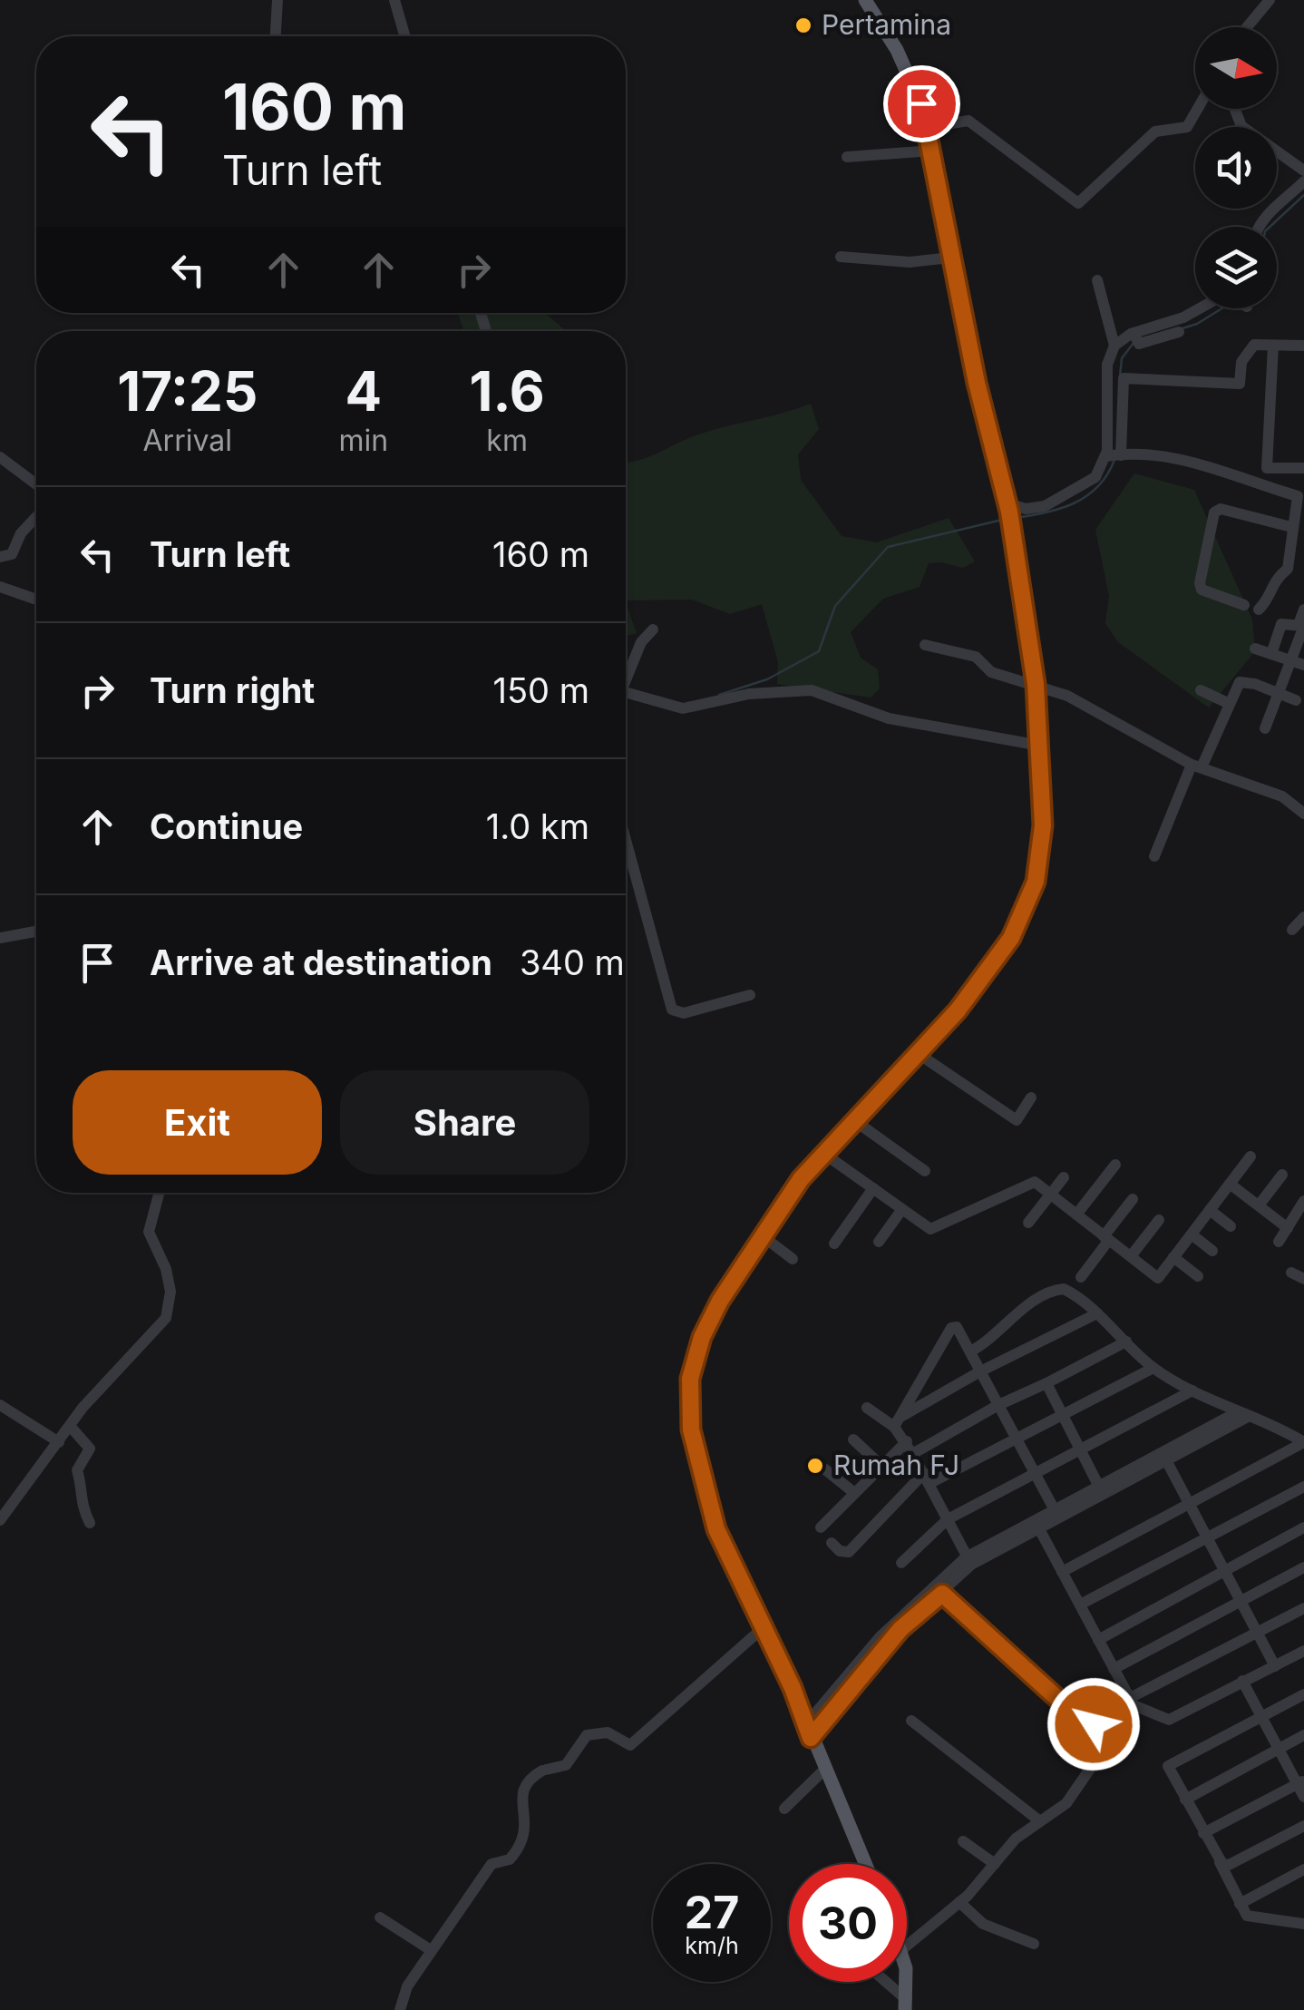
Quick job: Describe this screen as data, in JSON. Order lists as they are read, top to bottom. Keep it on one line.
{"places":["Pertamina","Rumah FJ"],"north":"right","page":{"turn":["160 m","Turn left"],"eta":["17:25","Arrival","4","min","1.6","km"],"list":[{"name":"Turn left","value":"160 m"},{"name":"Turn right","value":"150 m"},{"name":"Continue","value":"1.0 km"},{"name":"Arrive at destination","value":"340 m"}],"buttons":["Exit","Share"],"speed":"27 km/h","limit":"30"}}
